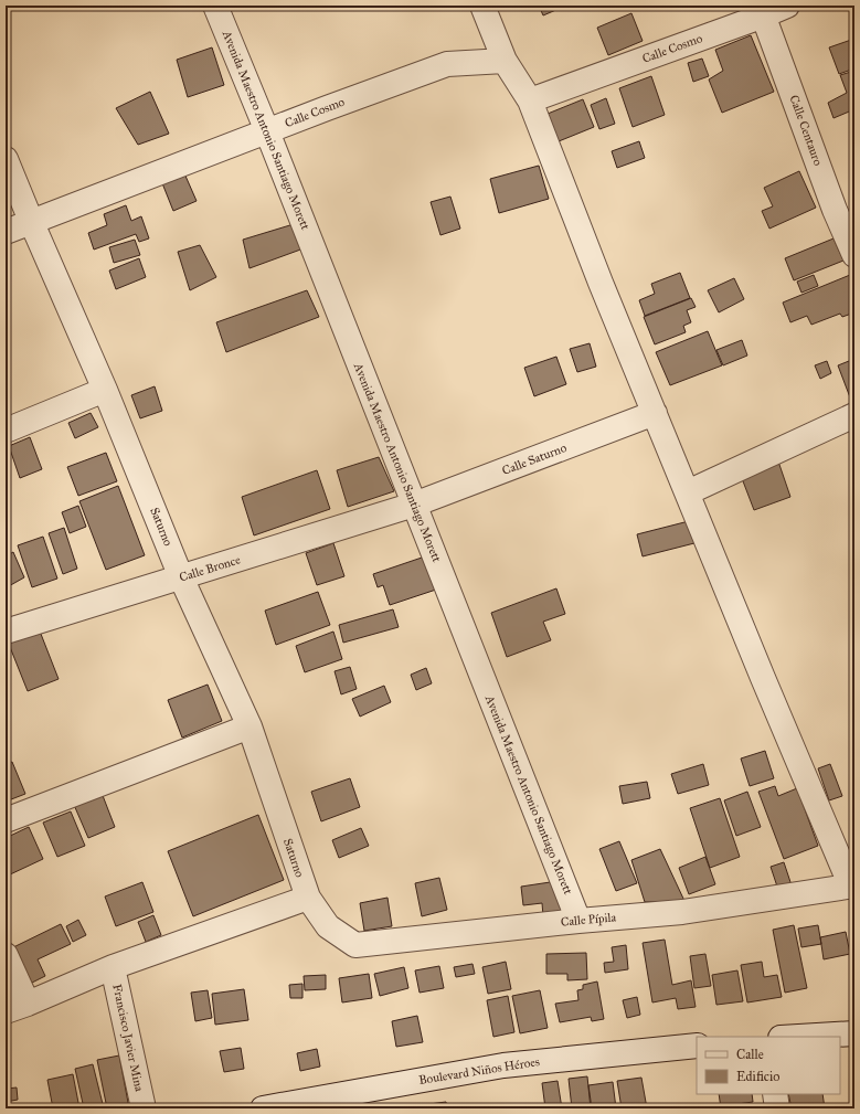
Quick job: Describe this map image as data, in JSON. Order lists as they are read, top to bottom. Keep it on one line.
{"streets":{"street":["Calle Cosmo","Avenida Maestro Antonio Santiago Morett","Calle Centauro","Calle Saturno","Saturno","Calle Bronce","Calle Pípila","Francisco Javier Mina","Boulevard Niños Héroes"]},"crossings":[["Calle Cosmo","Avenida Maestro Antonio Santiago Morett"],["Calle Cosmo","Calle Centauro"],["Calle Cosmo","Saturno"],["Avenida Maestro Antonio Santiago Morett","Calle Saturno"],["Avenida Maestro Antonio Santiago Morett","Calle Bronce"],["Avenida Maestro Antonio Santiago Morett","Calle Pípila"],["Calle Saturno","Calle Bronce"],["Saturno","Calle Bronce"],["Saturno","Calle Pípila"]],"legend":["Calle","Edificio"]}
